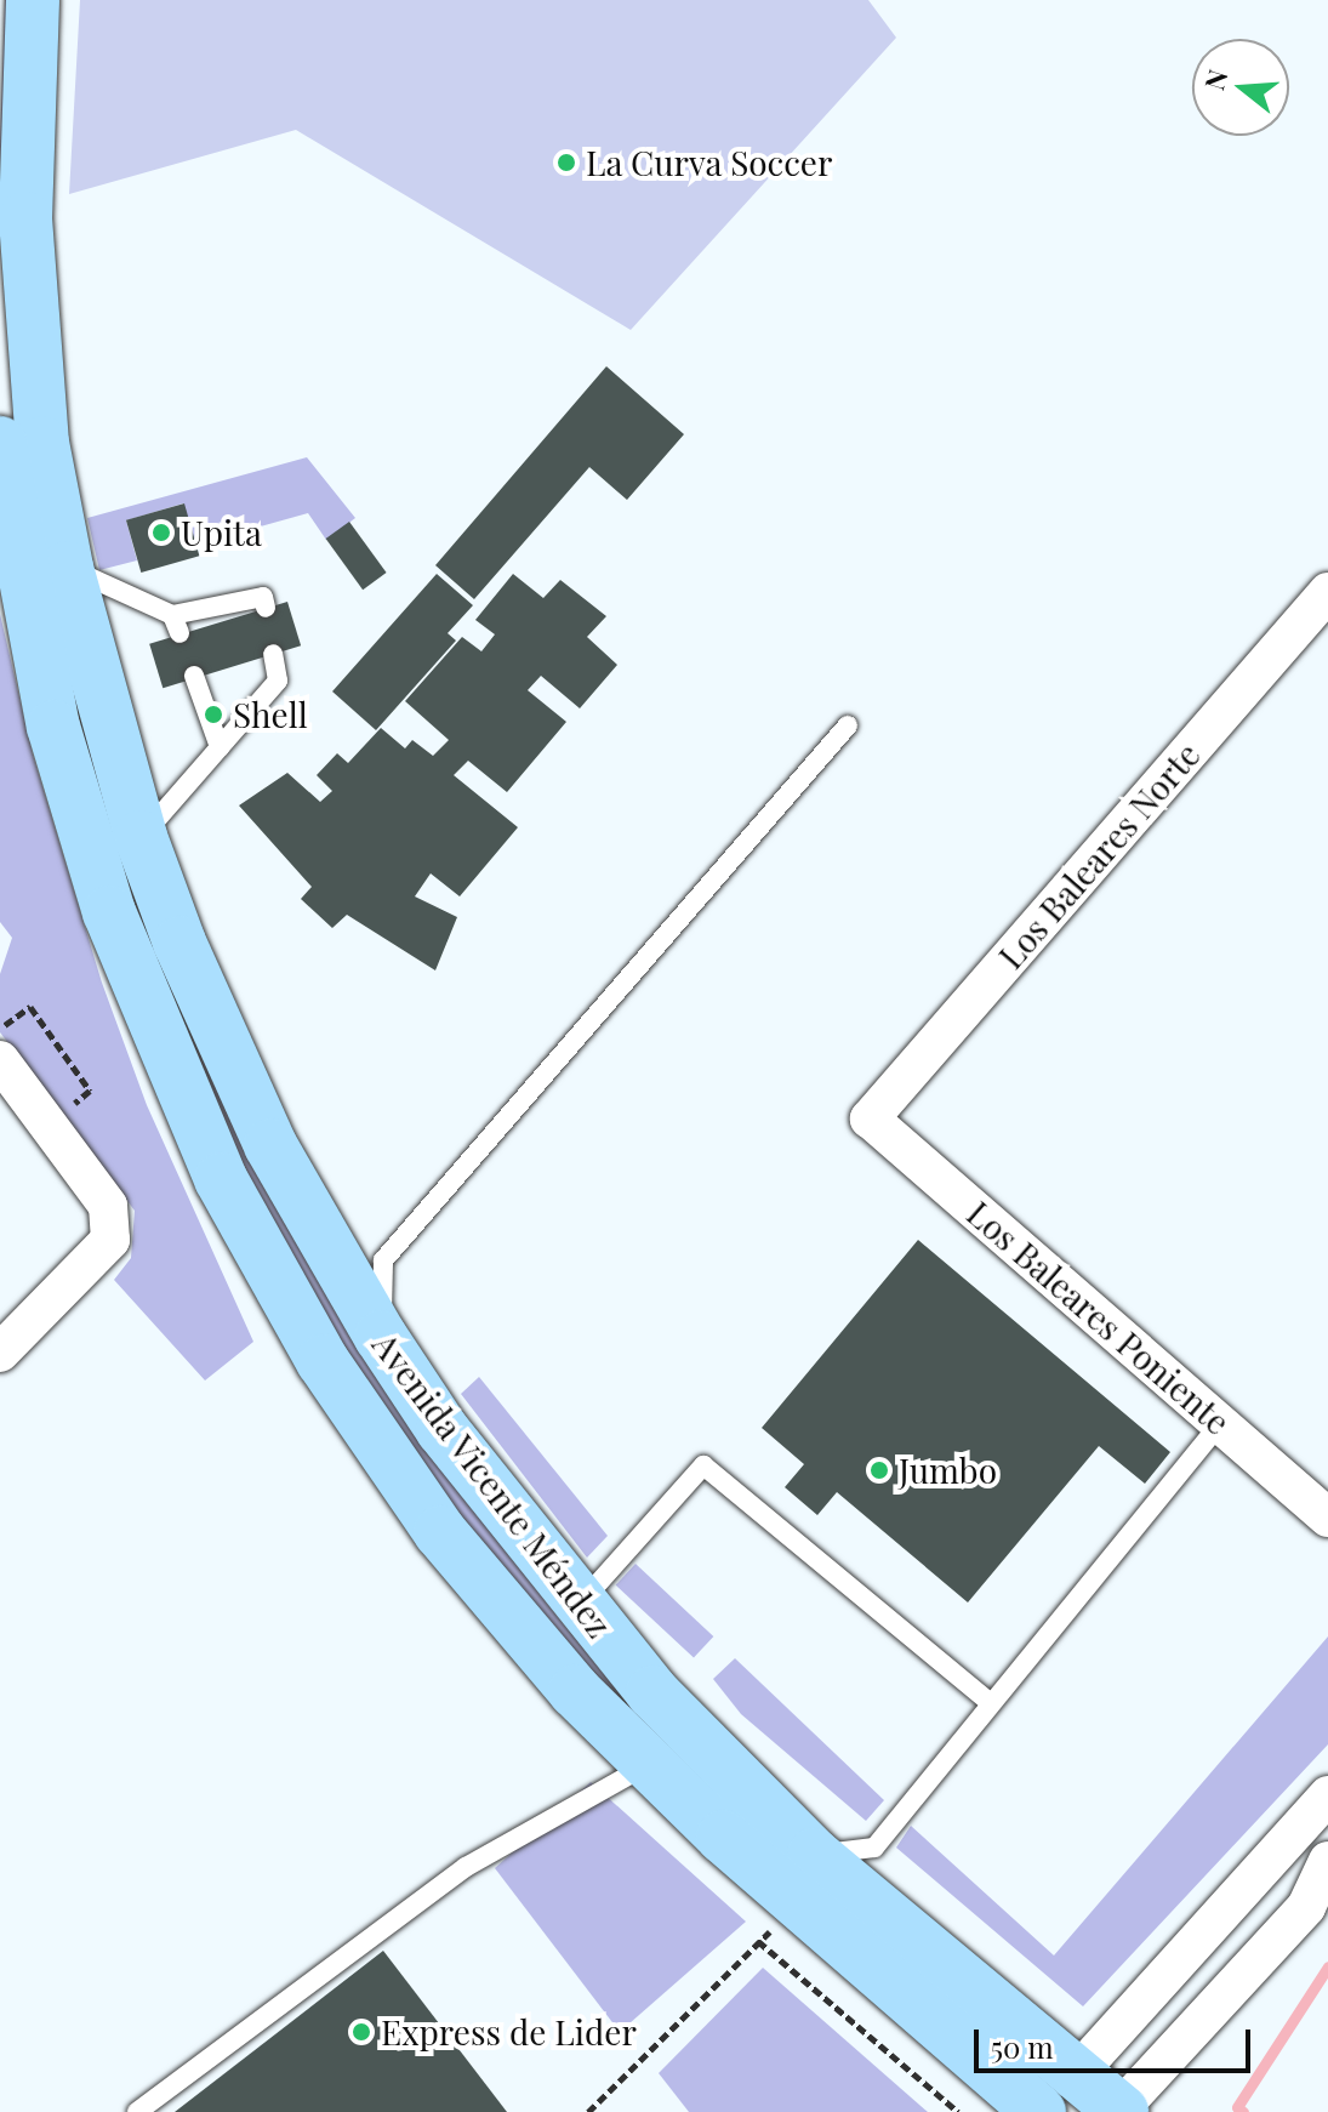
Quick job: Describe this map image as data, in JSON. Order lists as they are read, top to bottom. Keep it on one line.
{"streets":{"main road":["Avenida Vicente Méndez"],"street":["Los Baleares Norte","Los Baleares Poniente"]},"crossings":[["Los Baleares Norte","Los Baleares Poniente"]],"places":["La Curva Soccer","Upita","Shell","Jumbo","Express de Lider"],"scale_bar":"50 m","north":"left"}
